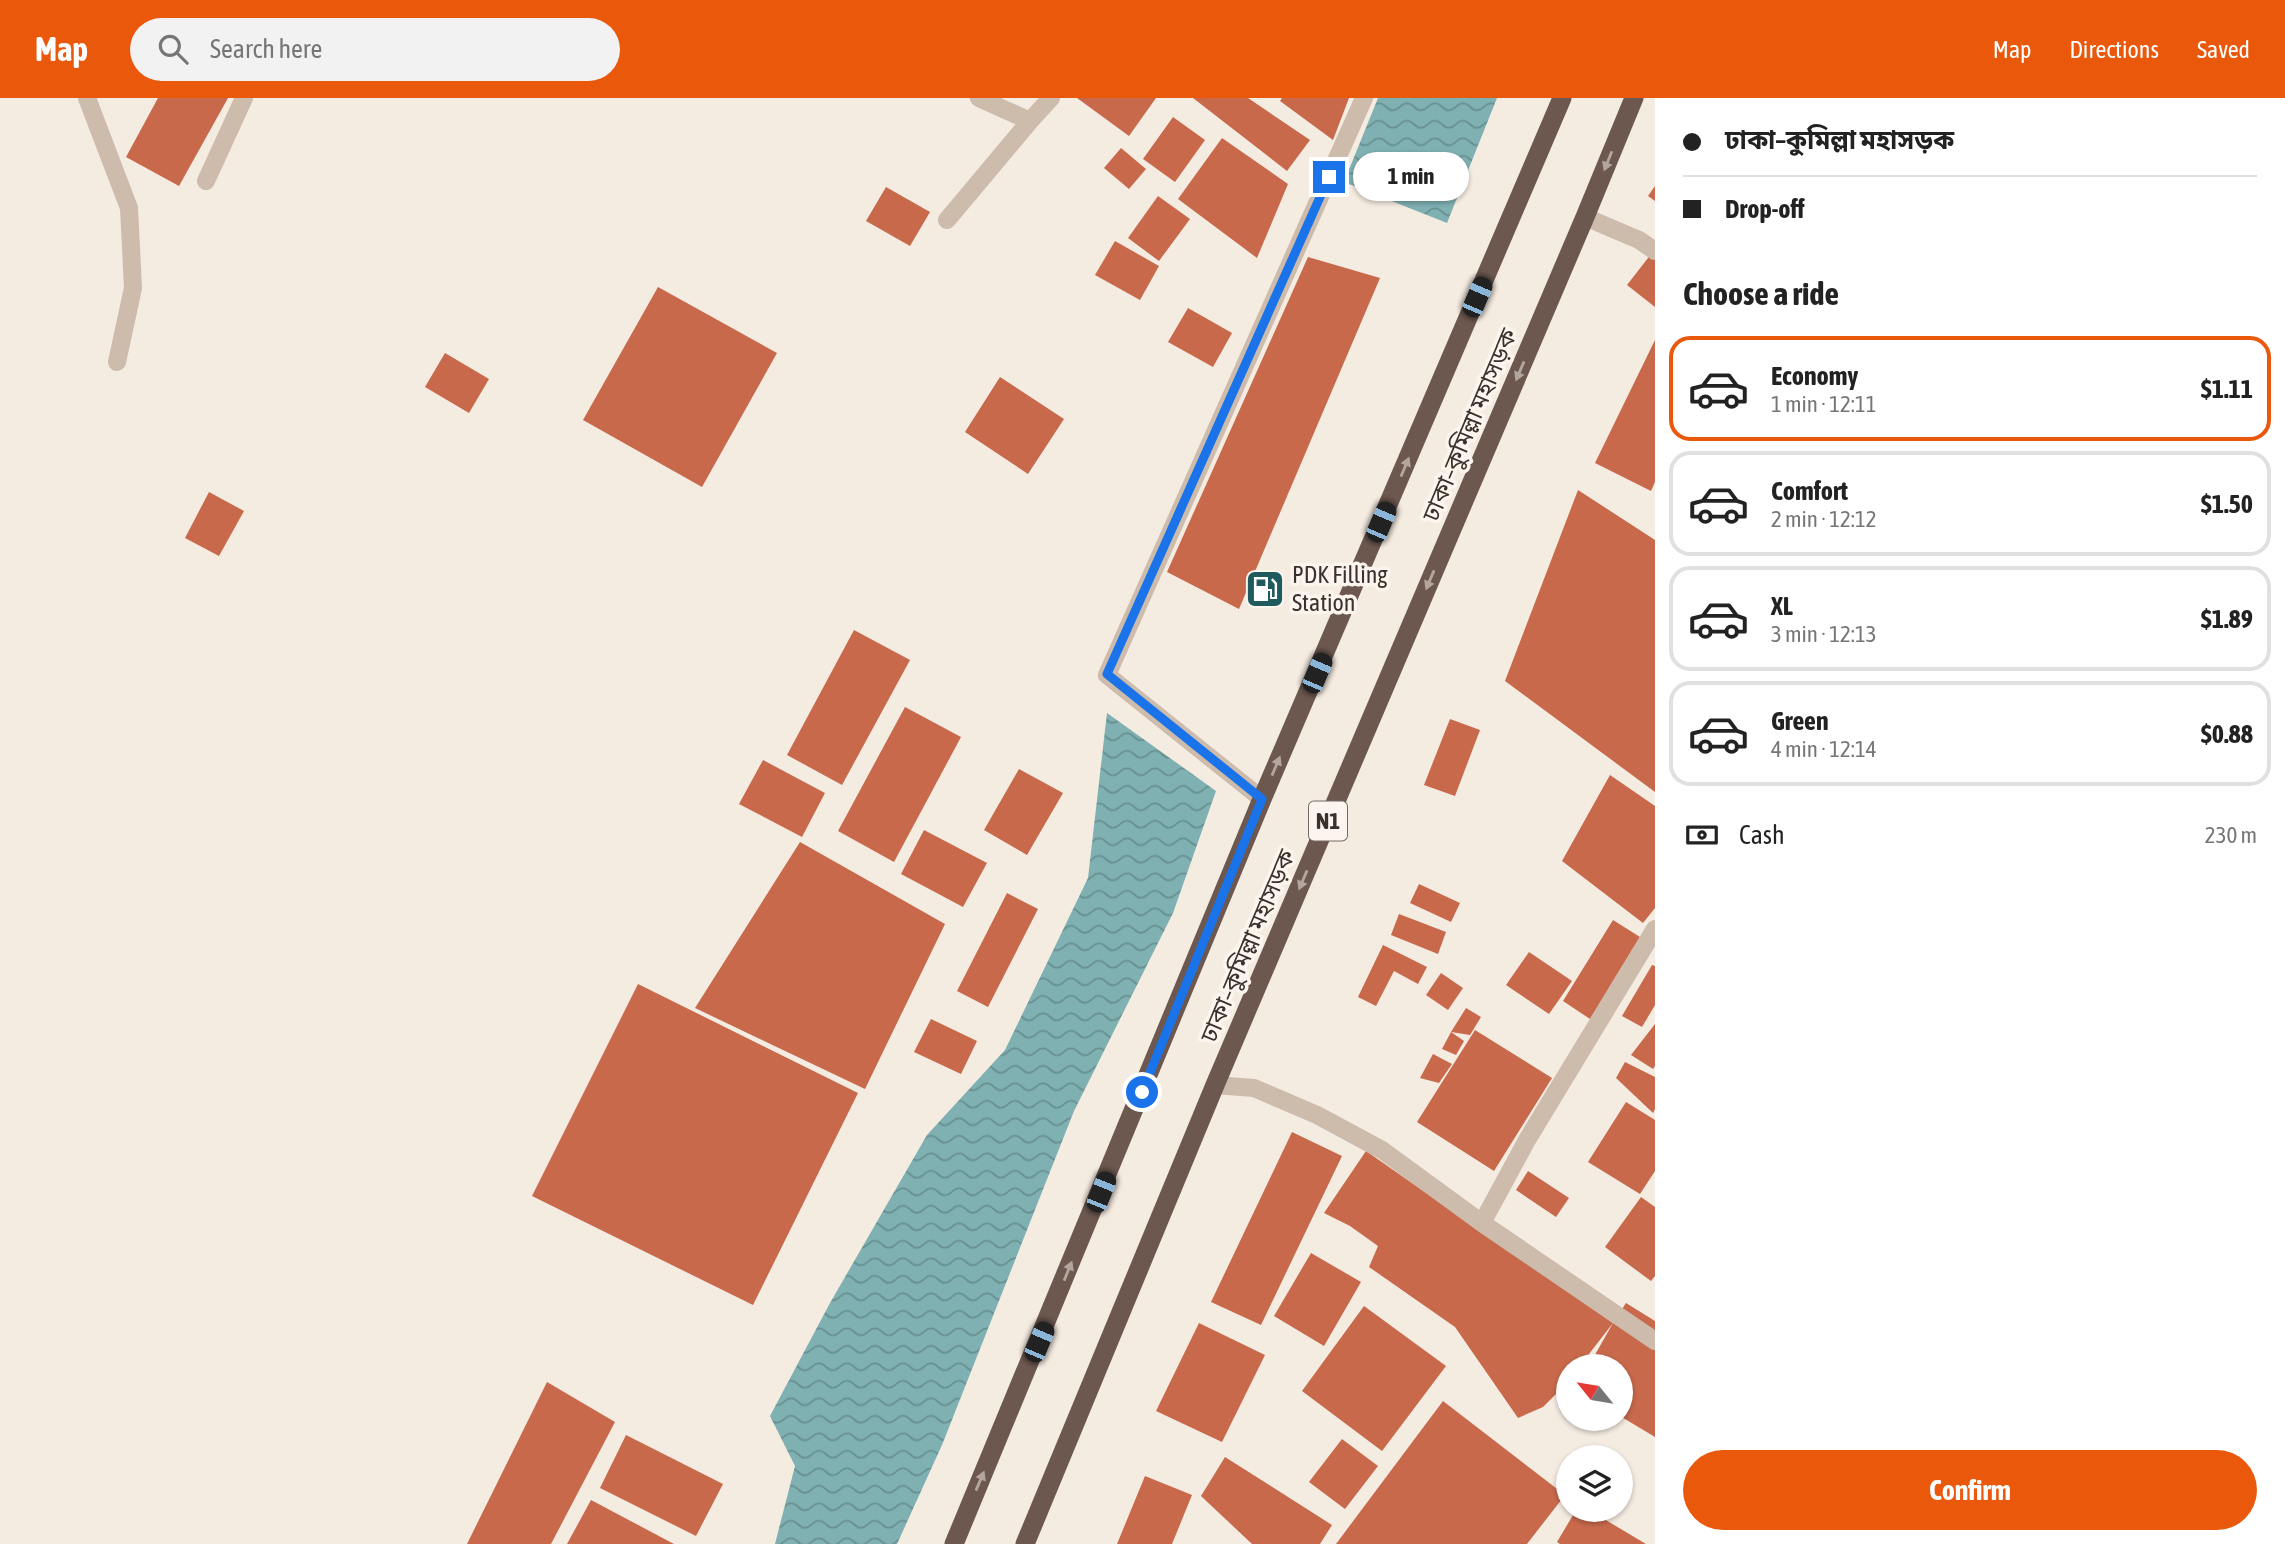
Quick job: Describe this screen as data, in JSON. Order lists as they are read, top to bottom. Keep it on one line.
{"streets":{"highway":["ঢাকা–কুমিল্লা মহাসড়ক","N1"]},"places":{"fuel station":["PDK Filling Station"]},"north":"top left","page":{"header":"Map","search":"Search here","nav":["Map","Directions","Saved"],"banner":["ঢাকা–কুমিল্লা মহাসড়ক","Drop-off"],"bubble":"1 min","heading":"Choose a ride","list":[{"name":"Economy","note":"1 min · 12:11","value":"$1.11"},{"name":"Comfort","note":"2 min · 12:12","value":"$1.50"},{"name":"XL","note":"3 min · 12:13","value":"$1.89"},{"name":"Green","note":"4 min · 12:14","value":"$0.88"}],"pay":["Cash","230 m"],"buttons":"Confirm"}}
